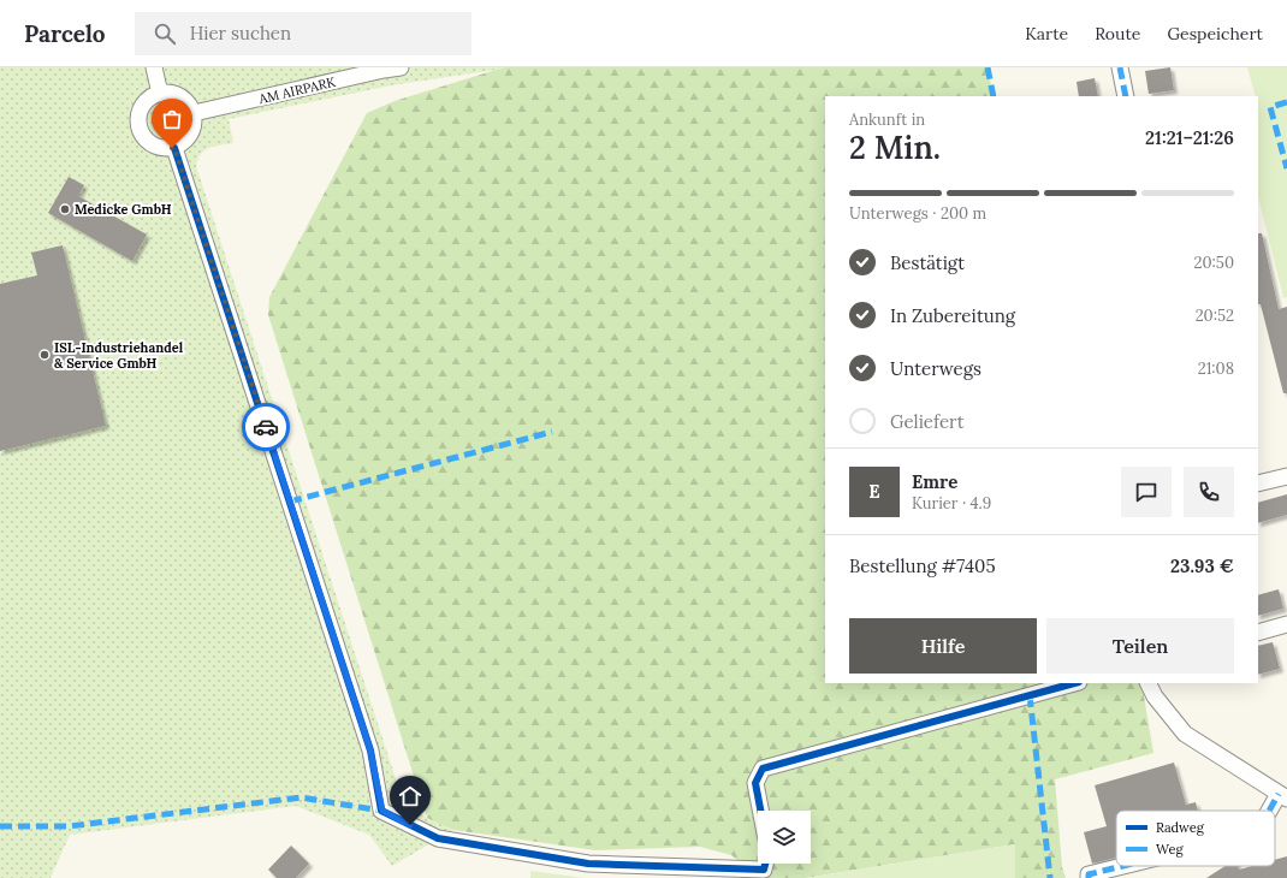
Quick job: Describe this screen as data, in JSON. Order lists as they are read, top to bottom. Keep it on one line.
{"streets":{"street":["AM AIRPARK"]},"places":["Medicke GmbH","ISL-Industriehandel & Service GmbH"],"legend":["Radweg","Weg"],"page":{"header":"Parcelo","search":"Hier suchen","nav":["Karte","Route","Gespeichert"],"heading":["2 Min.","Ankunft in","21:21–21:26"],"panel":["Emre","Kurier · 4.9","Bestellung #7405","23.93 €"],"bar":"Unterwegs · 200 m","list":[["Bestätigt","20:50"],["In Zubereitung","20:52"],["Unterwegs","21:08"],"Geliefert"],"round":"E","buttons":["Hilfe","Teilen"]}}
